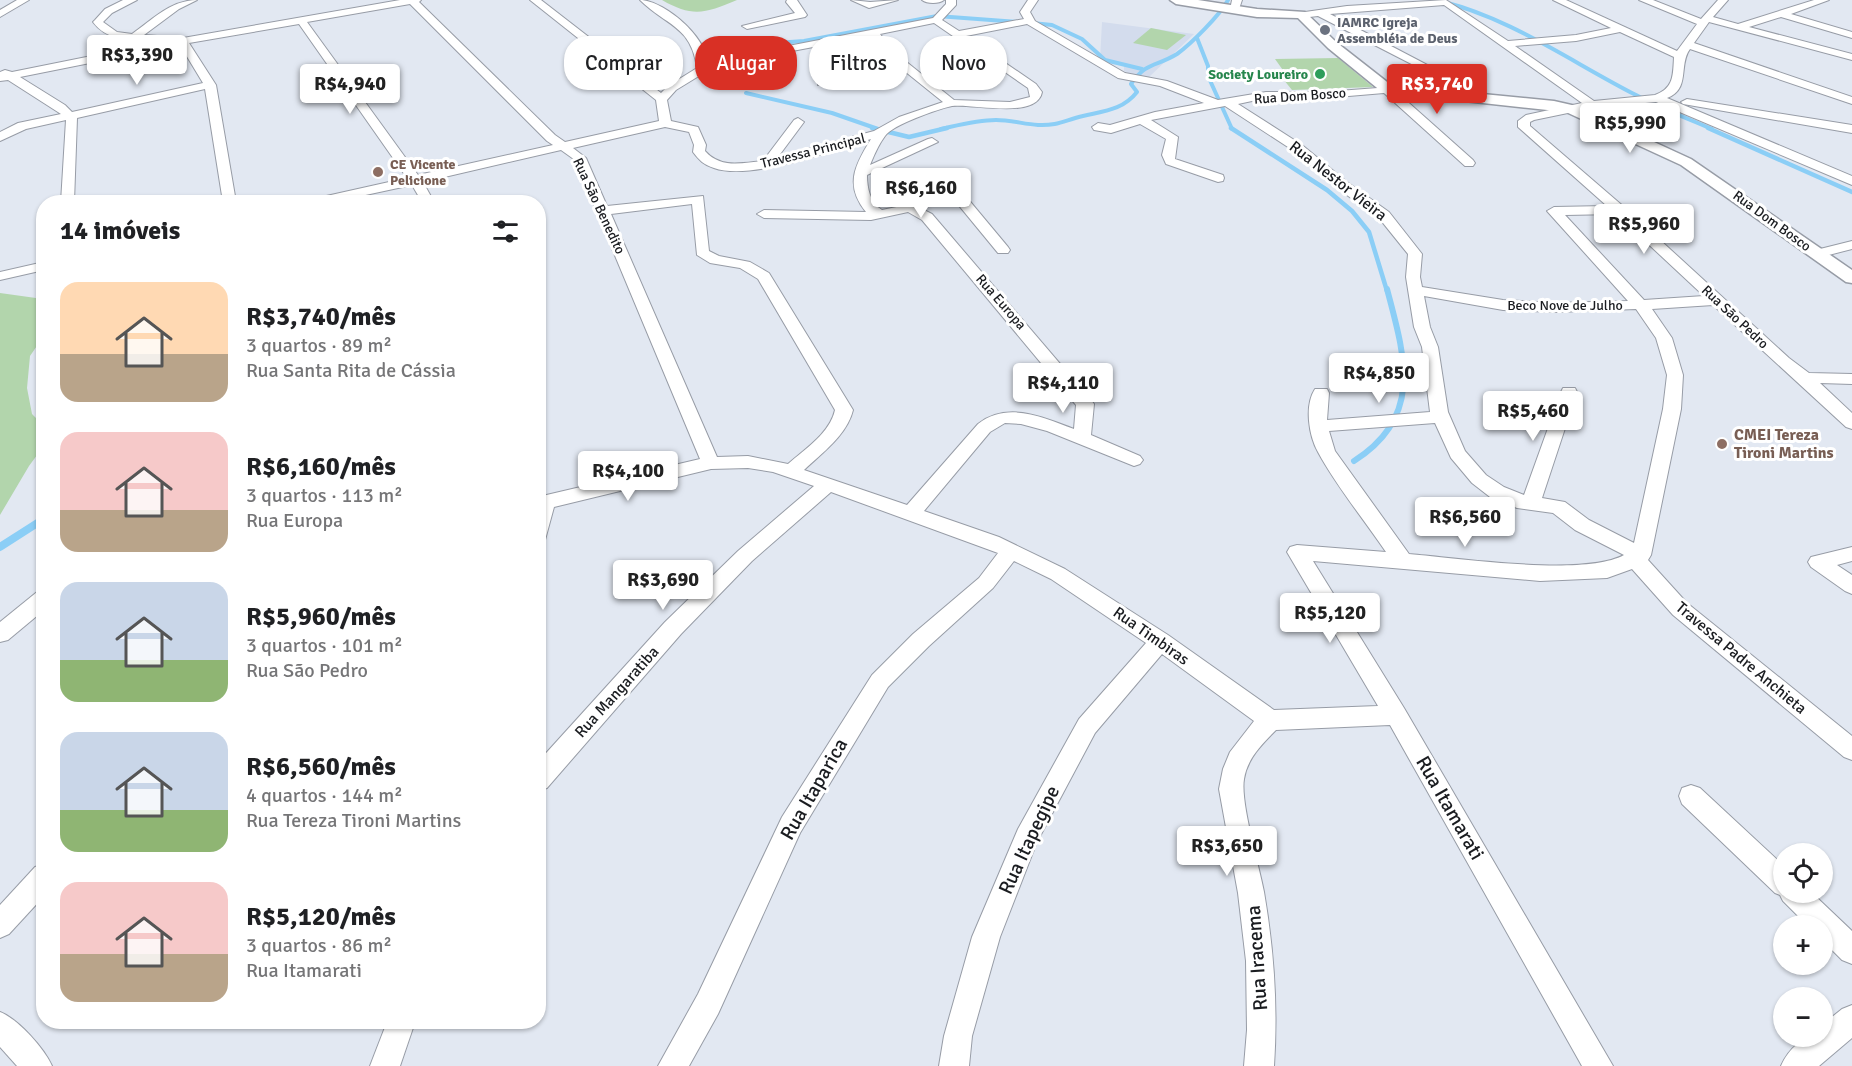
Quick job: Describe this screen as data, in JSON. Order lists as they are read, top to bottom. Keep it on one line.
{"streets":{"street":["Rua Dom Bosco","Travessa Principal","Rua Nestor Vieira","Rua São Benedito","Rua Europa","Beco Nove de Julho","Rua São Pedro","Rua Timbiras","Travessa Padre Anchieta","Rua Mangaratiba","Rua Itaparica","Rua Itamarati","Rua Itapegipe","Rua Iracema"]},"crossings":[["Rua Dom Bosco","Rua Nestor Vieira"],["Rua Dom Bosco","Rua São Pedro"],["Rua Nestor Vieira","Beco Nove de Julho"],["Rua Nestor Vieira","Travessa Padre Anchieta"],["Rua São Benedito","Rua Timbiras"],["Beco Nove de Julho","Rua São Pedro"],["Rua Timbiras","Rua Mangaratiba"],["Rua Timbiras","Rua Itaparica"],["Rua Timbiras","Rua Itapegipe"],["Rua Timbiras","Rua Iracema"]],"places":["IAMRC Igreja Assembléia de Deus","Society Loureiro","CE Vicente Pelicione","CMEI Tereza Tironi Martins"],"page":{"price":["R$3,390","R$4,940","R$3,740","R$5,990","R$6,160","R$5,960","R$4,850","R$4,110","R$5,460","R$4,100","R$6,560","R$3,690","R$5,120","R$3,650"],"chip":["Comprar","Alugar","Filtros","Novo"],"heading":"14 imóveis","list":[{"name":"R$3,740/mês","note":"3 quartos · 89 m² · Rua Santa Rita de Cássia"},{"name":"R$6,160/mês","note":"3 quartos · 113 m² · Rua Europa"},{"name":"R$5,960/mês","note":"3 quartos · 101 m² · Rua São Pedro"},{"name":"R$6,560/mês","note":"4 quartos · 144 m² · Rua Tereza Tironi Martins"},{"name":"R$5,120/mês","note":"3 quartos · 86 m² · Rua Itamarati"}],"map_buttons":["+","−"]}}
